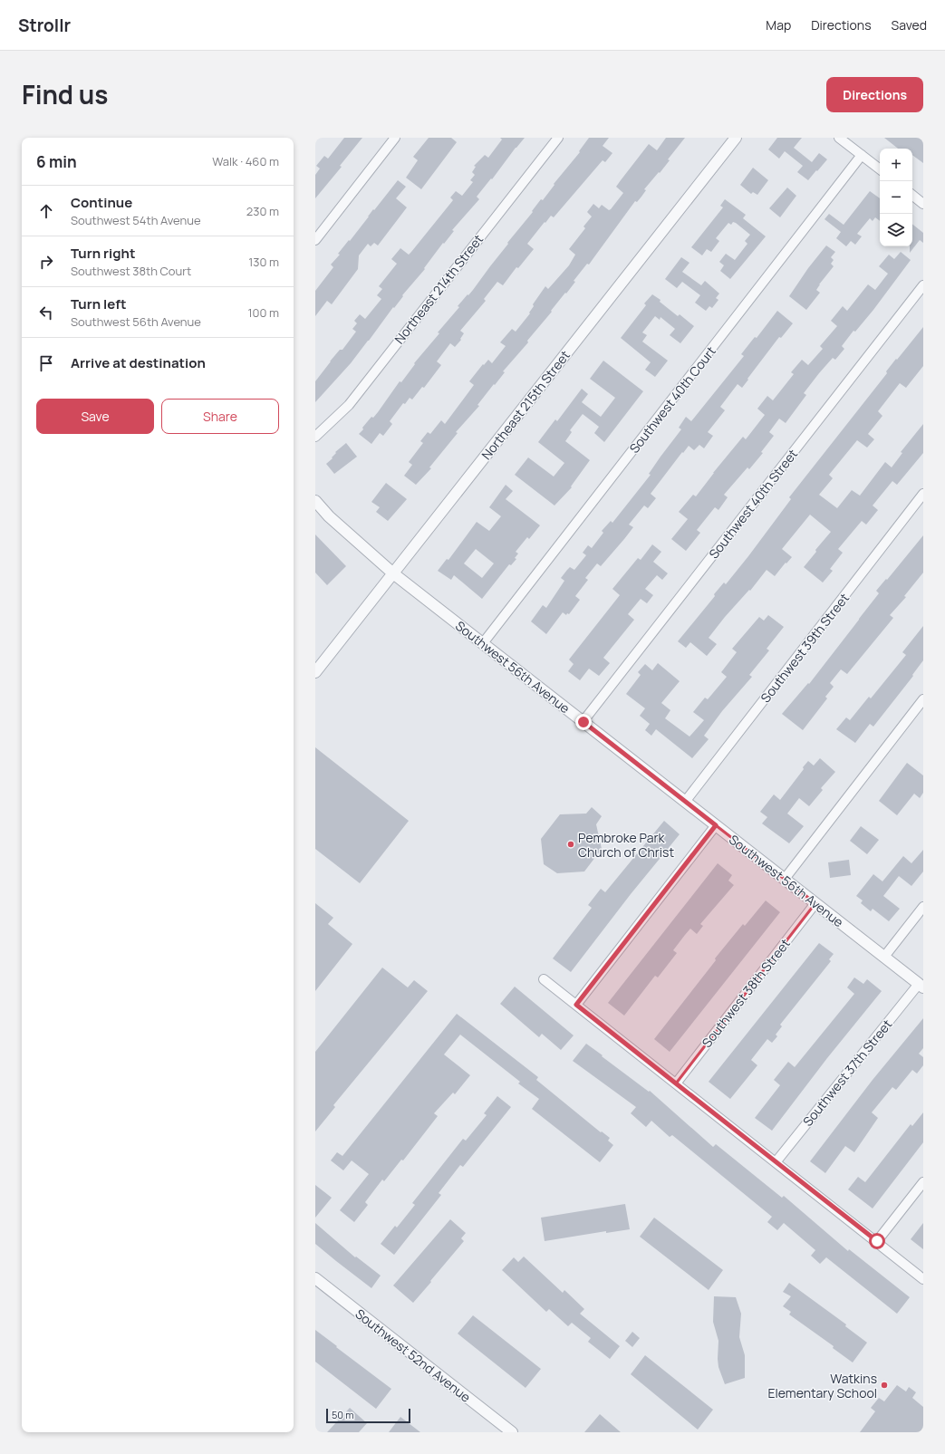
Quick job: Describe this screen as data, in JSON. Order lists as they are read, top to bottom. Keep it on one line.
{"streets":{"street":["Northeast 214th Street","Southwest 40th Court","Northeast 215th Street","Southwest 40th Street","Southwest 39th Street","Southwest 56th Avenue","Southwest 38th Street","Southwest 37th Street","Southwest 52nd Avenue"]},"crossings":[["Southwest 40th Court","Southwest 56th Avenue"],["Northeast 215th Street","Southwest 56th Avenue"],["Southwest 40th Street","Southwest 56th Avenue"],["Southwest 39th Street","Southwest 56th Avenue"],["Southwest 56th Avenue","Southwest 38th Street"],["Southwest 56th Avenue","Southwest 37th Street"]],"places":["Pembroke Park Church of Christ","Watkins Elementary School"],"scale_bar":"50 m","page":{"header":"Strollr","nav":["Map","Directions","Saved"],"title":"Find us","buttons":["Directions",["Save","Share"]],"heading":["6 min","Walk · 460 m"],"map_buttons":["+","−"],"list":[["Continue","Southwest 54th Avenue","230 m"],["Turn right","Southwest 38th Court","130 m"],["Turn left","Southwest 56th Avenue","100 m"],"Arrive at destination"],"scale":"50 m"}}
